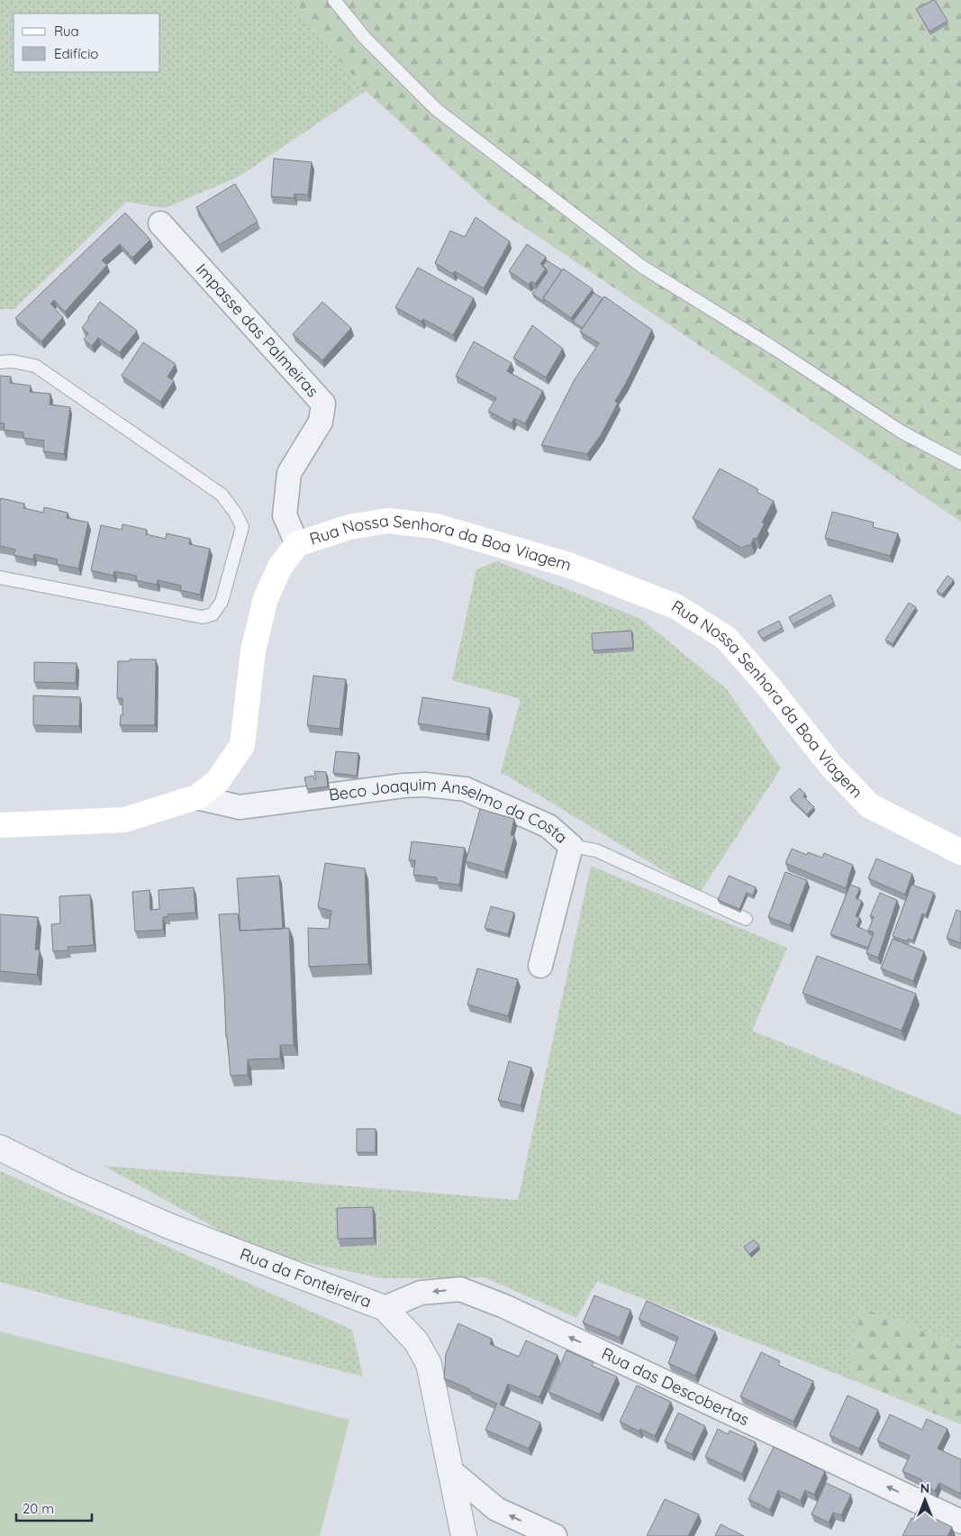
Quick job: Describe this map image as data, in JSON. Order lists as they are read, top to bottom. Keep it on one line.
{"streets":{"main road":["Rua Nossa Senhora da Boa Viagem"],"street":["Impasse das Palmeiras","Beco Joaquim Anselmo da Costa","Rua da Fonteireira","Rua das Descobertas"]},"crossings":[["Impasse das Palmeiras","Rua Nossa Senhora da Boa Viagem"],["Rua Nossa Senhora da Boa Viagem","Beco Joaquim Anselmo da Costa"],["Rua da Fonteireira","Rua das Descobertas"]],"one_way":["Rua das Descobertas"],"legend":["Rua","Edifício"],"scale_bar":"20 m","north":"top"}
